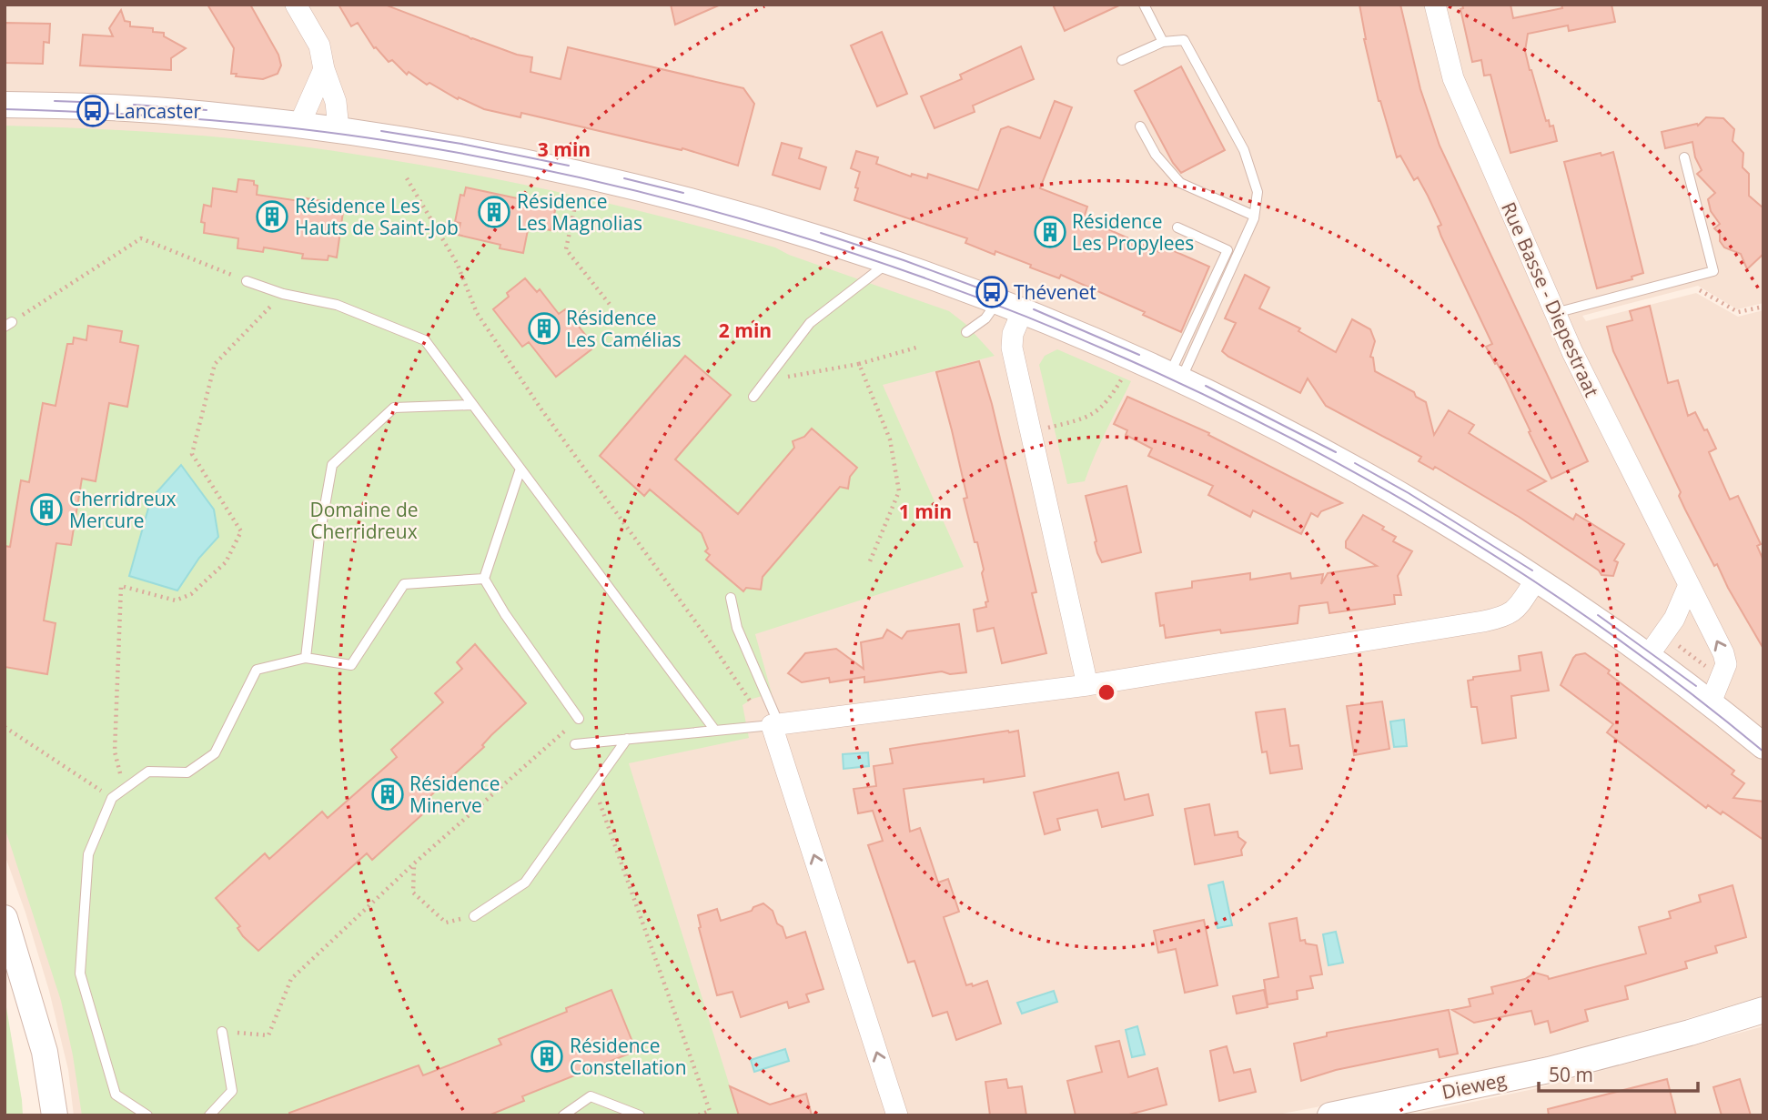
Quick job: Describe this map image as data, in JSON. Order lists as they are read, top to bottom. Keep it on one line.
{"streets":{"street":["Rue Basse - Diepestraat","Dieweg"]},"parks":["Domaine de Cherridreux"],"places":{"bus stop":["Lancaster","Thévenet"],"building":["Résidence Les Magnolias","Résidence Les Hauts de Saint-Job","Résidence Les Propylees","Résidence Les Camélias","Cherridreux Mercure","Résidence Minerve","Résidence Constellation"]},"scale_bar":"50 m","rings":["3 min","2 min","1 min"]}
